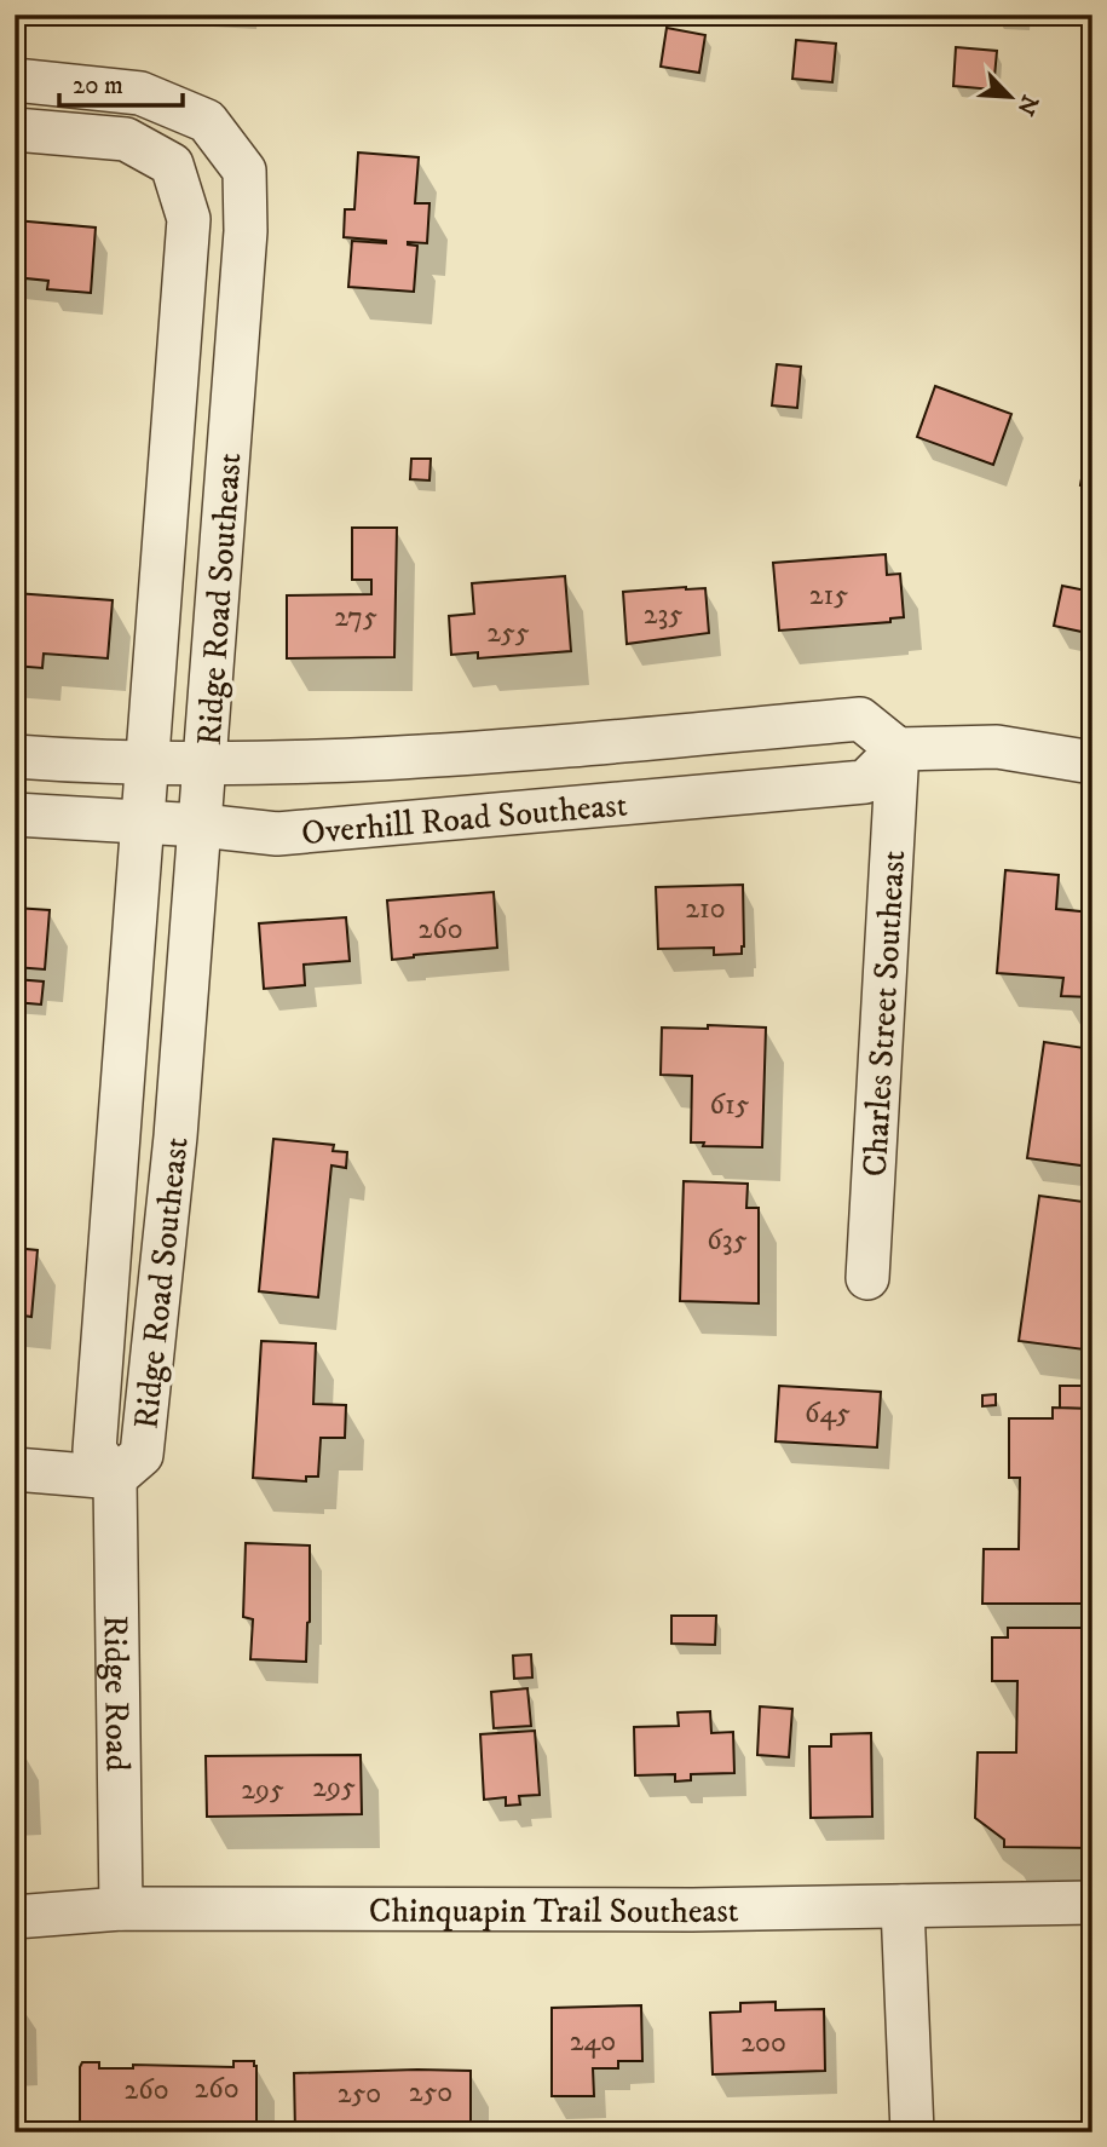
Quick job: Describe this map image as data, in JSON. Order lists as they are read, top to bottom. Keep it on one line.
{"streets":{"street":["Ridge Road Southeast","Overhill Road Southeast","Charles Street Southeast","Ridge Road","Chinquapin Trail Southeast"]},"crossings":[["Ridge Road Southeast","Overhill Road Southeast"],["Ridge Road Southeast","Ridge Road"],["Overhill Road Southeast","Charles Street Southeast"],["Ridge Road","Chinquapin Trail Southeast"]],"house_numbers":["215","235","275","255","210","260","615","635","645","295","295","240","200","260","260","250","250"],"scale_bar":"20 m","north":"bottom right"}
